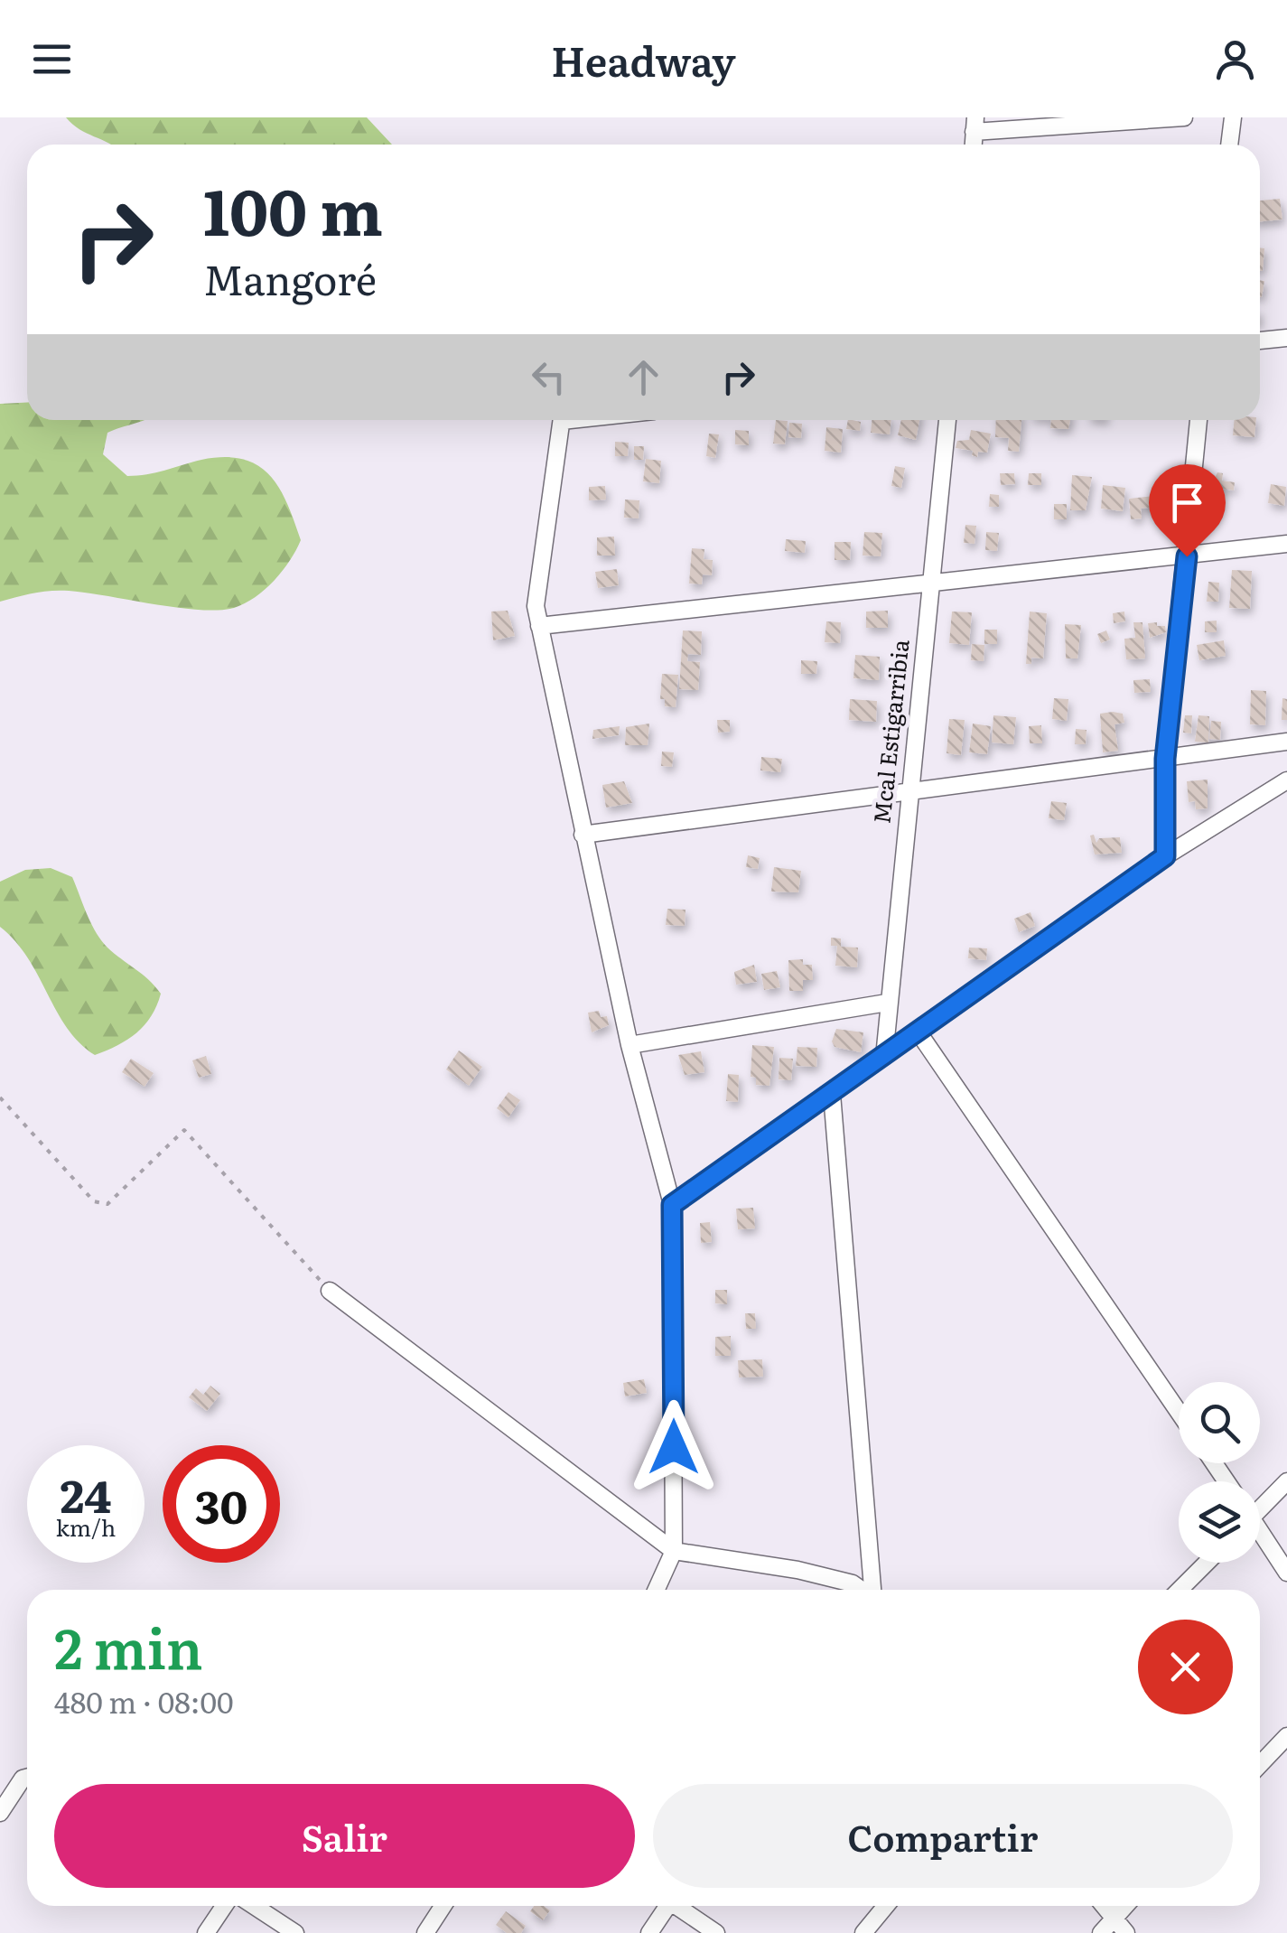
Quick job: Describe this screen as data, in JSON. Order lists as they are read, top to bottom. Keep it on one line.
{"streets":{"street":["Mcal Estigarribia"]},"page":{"header":"Headway","turn":["100 m","Mangoré"],"speed":"24 km/h","limit":"30","heading":["2 min","480 m · 08:00"],"buttons":["Salir","Compartir"]}}
